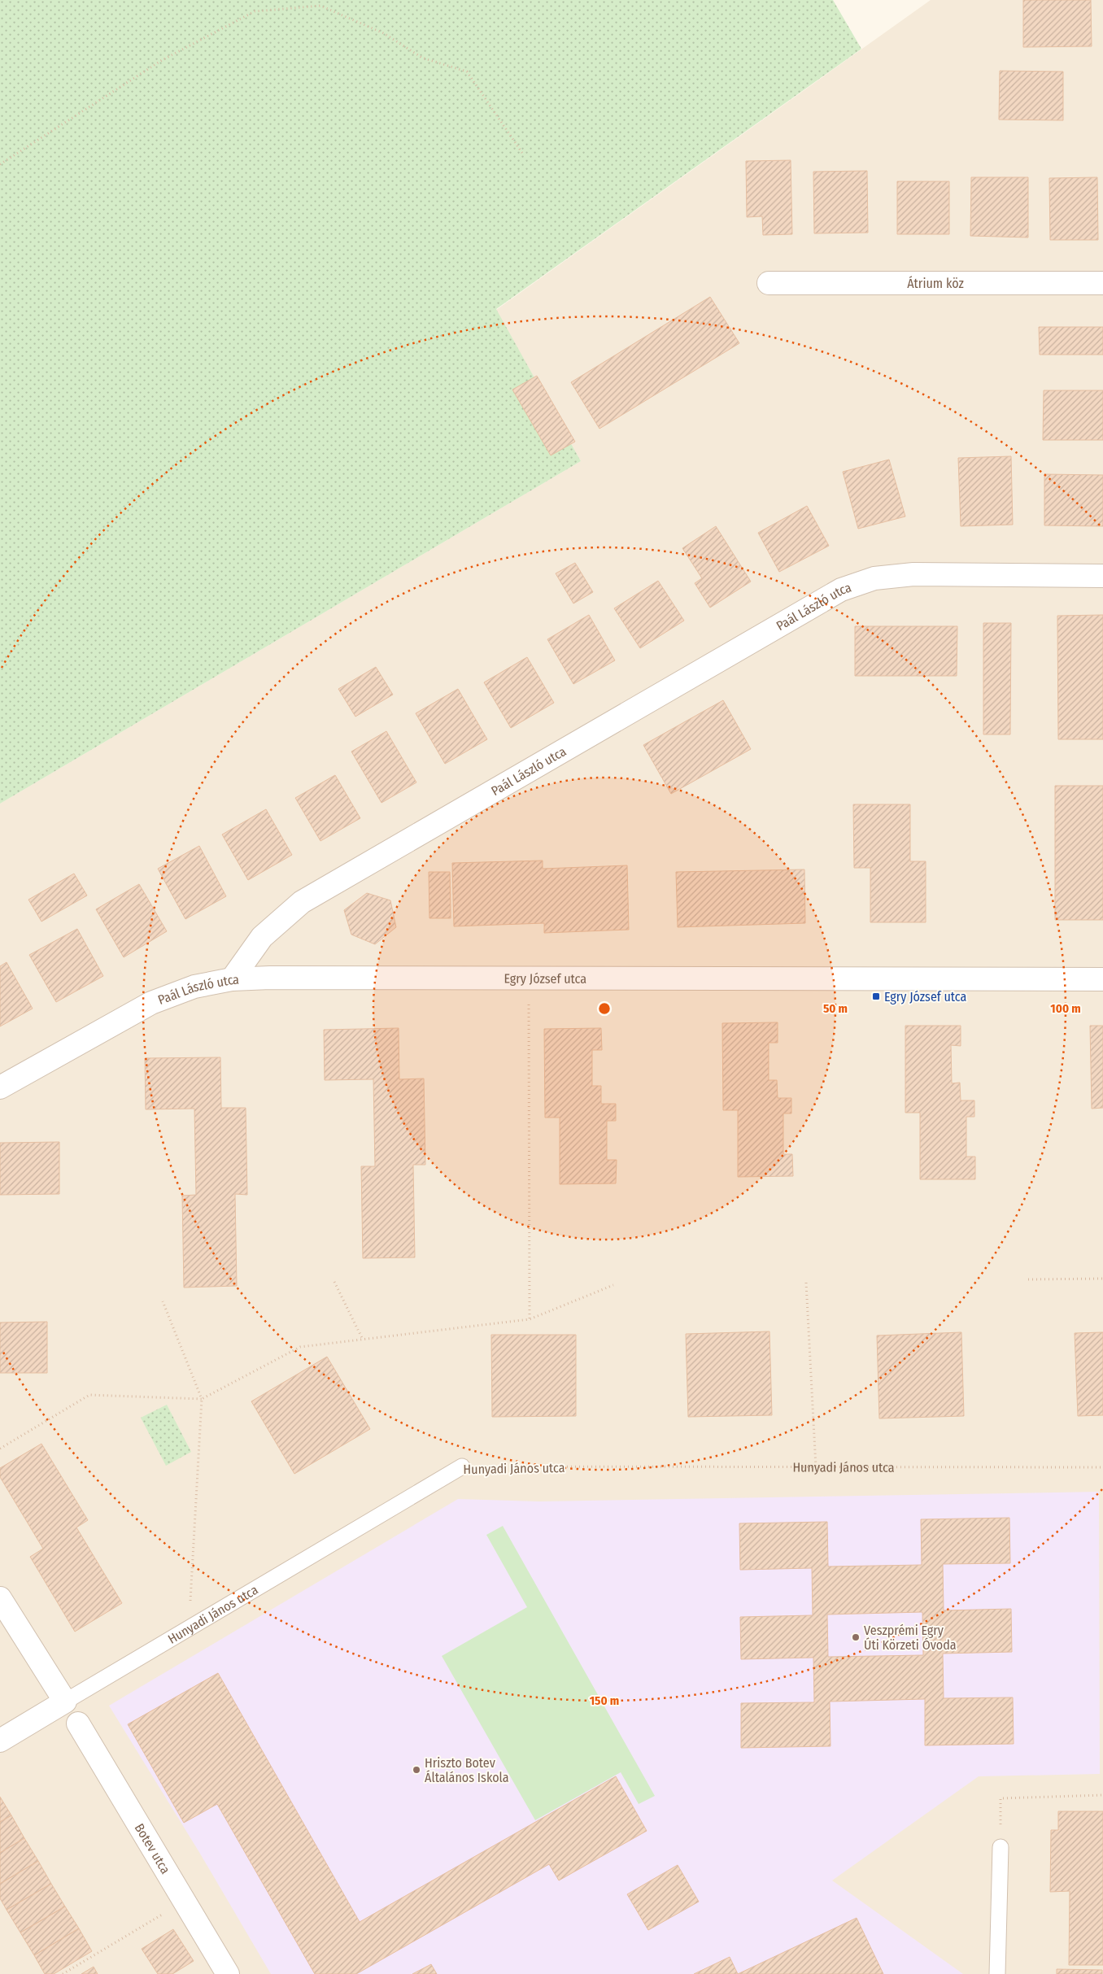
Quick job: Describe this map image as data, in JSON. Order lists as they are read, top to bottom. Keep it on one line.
{"streets":{"street":["Átrium köz","Paál László utca","Egry József utca","Hunyadi János utca","Botev utca"]},"crossings":[["Paál László utca","Egry József utca"]],"places":{"transit":["Egry József utca"],"other":["Veszprémi Egry Úti Körzeti Óvoda","Hriszto Botev Általános Iskola"]},"rings":["50 m","100 m","150 m"]}
